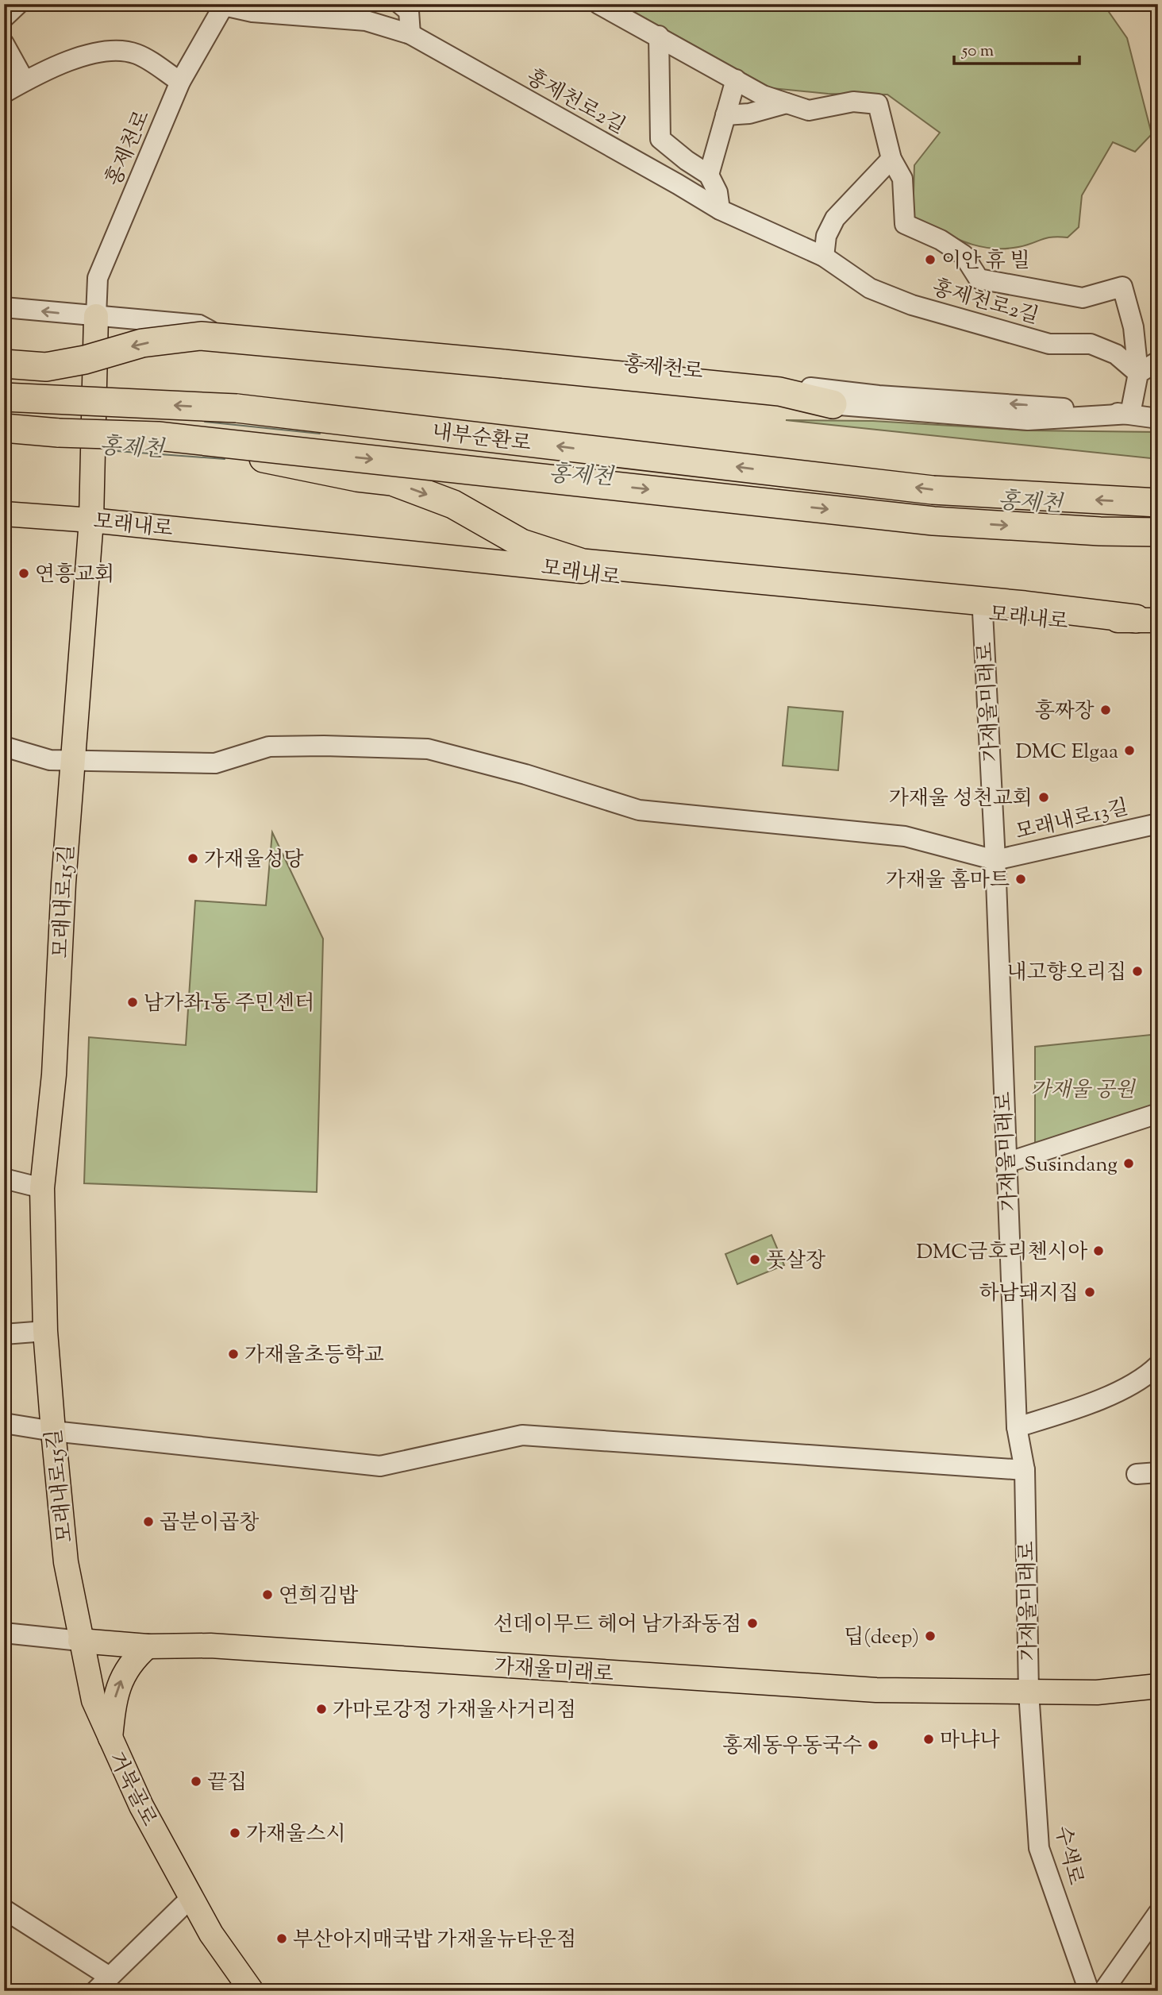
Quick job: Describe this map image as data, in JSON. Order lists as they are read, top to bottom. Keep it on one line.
{"streets":{"highway":["내부순환로"],"main road":["모래내로","가재울미래로","모래내로15길","거북골로"],"street":["홍제천로2길","홍제천로","모래내로13길","수색로"]},"crossings":[["홍제천로2길","홍제천로"],["홍제천로","모래내로15길"],["모래내로","가재울미래로"],["모래내로","모래내로15길"],["가재울미래로","모래내로13길"],["가재울미래로","모래내로15길"],["가재울미래로","거북골로"],["가재울미래로","수색로"],["모래내로15길","거북골로"]],"water":["홍제천"],"parks":["가재울 공원"],"places":["이안 휴 빌","연흥교회","홍짜장","DMC Elgaa","가재울 성천교회","가재울성당","가재울 홈마트","내고향오리집","남가좌1동 주민센터","Susindang","DMC금호리첸시아","풋살장","하남돼지집","가재울초등학교","곱분이곱창","연희김밥","선데이무드 헤어 남가좌동점","딥(deep)","가마로강정 가재울사거리점","마냐나","홍제동우동국수","끝집","가재울스시","부산아지매국밥 가재울뉴타운점"],"scale_bar":"50 m"}
